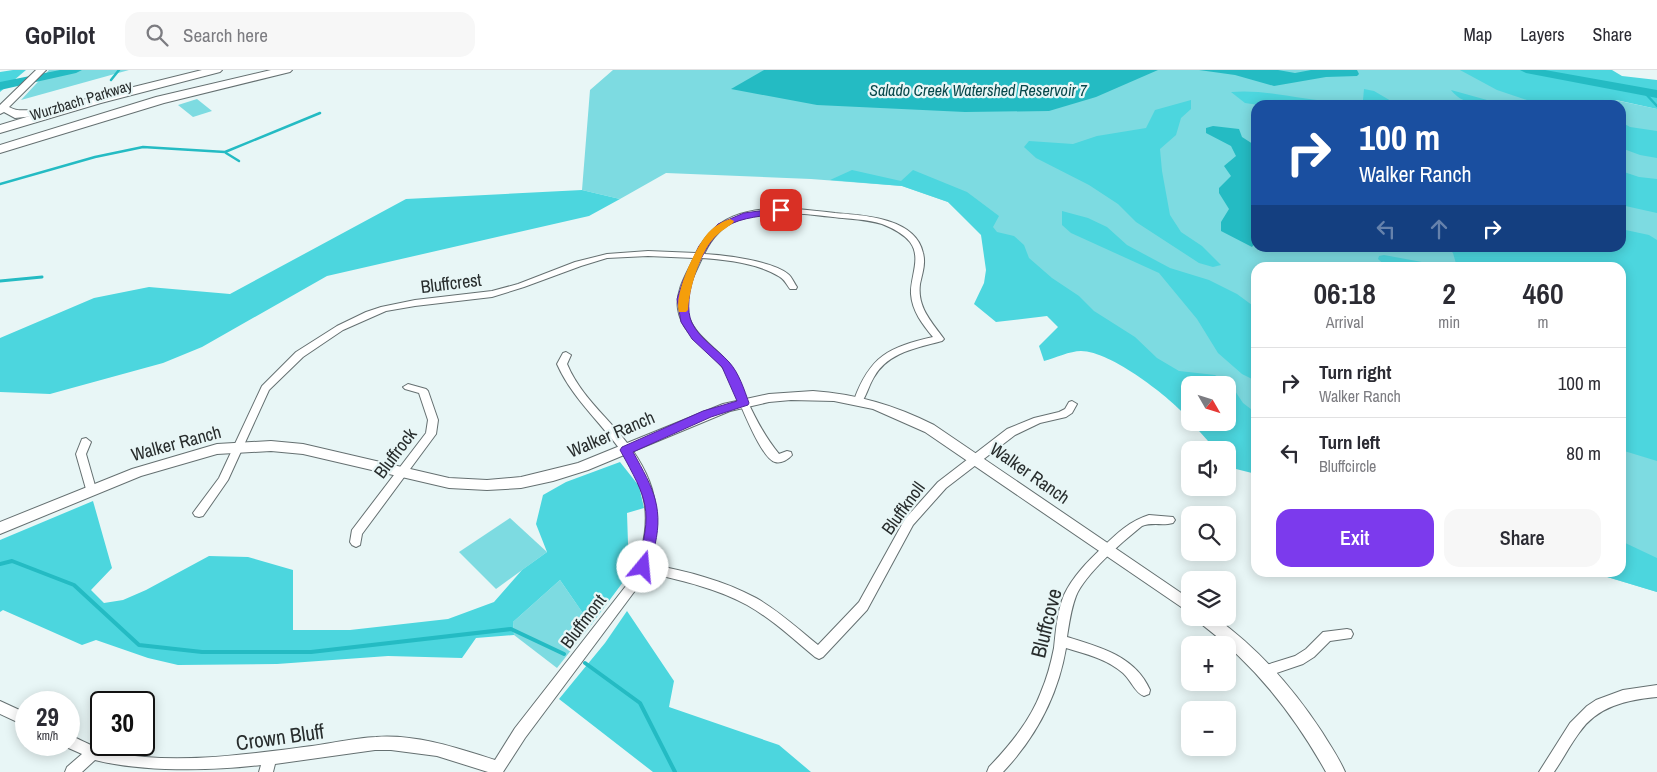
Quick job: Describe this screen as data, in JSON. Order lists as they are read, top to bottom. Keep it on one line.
{"streets":{"highway":["Wurzbach Parkway"],"street":["Bluffcrest","Walker Ranch","Bluffrock","Bluffknoll","Bluffmont","Bluffcove","Crown Bluff"]},"crossings":[["Bluffcrest","Walker Ranch"],["Walker Ranch","Bluffrock"],["Walker Ranch","Bluffknoll"],["Walker Ranch","Bluffmont"],["Walker Ranch","Bluffcove"],["Bluffknoll","Bluffmont"],["Bluffmont","Crown Bluff"]],"water":["Salado Creek Watershed Reservoir 7"],"north":"bottom right","page":{"header":"GoPilot","search":"Search here","nav":["Map","Layers","Share"],"turn":["100 m","Walker Ranch"],"eta":["06:18","Arrival","2","min","460","m"],"list":[{"name":"Turn right","note":"Walker Ranch","value":"100 m"},{"name":"Turn left","note":"Bluffcircle","value":"80 m"}],"map_buttons":["+","−"],"buttons":["Exit","Share"],"speed":"29 km/h","limit":"30"}}
